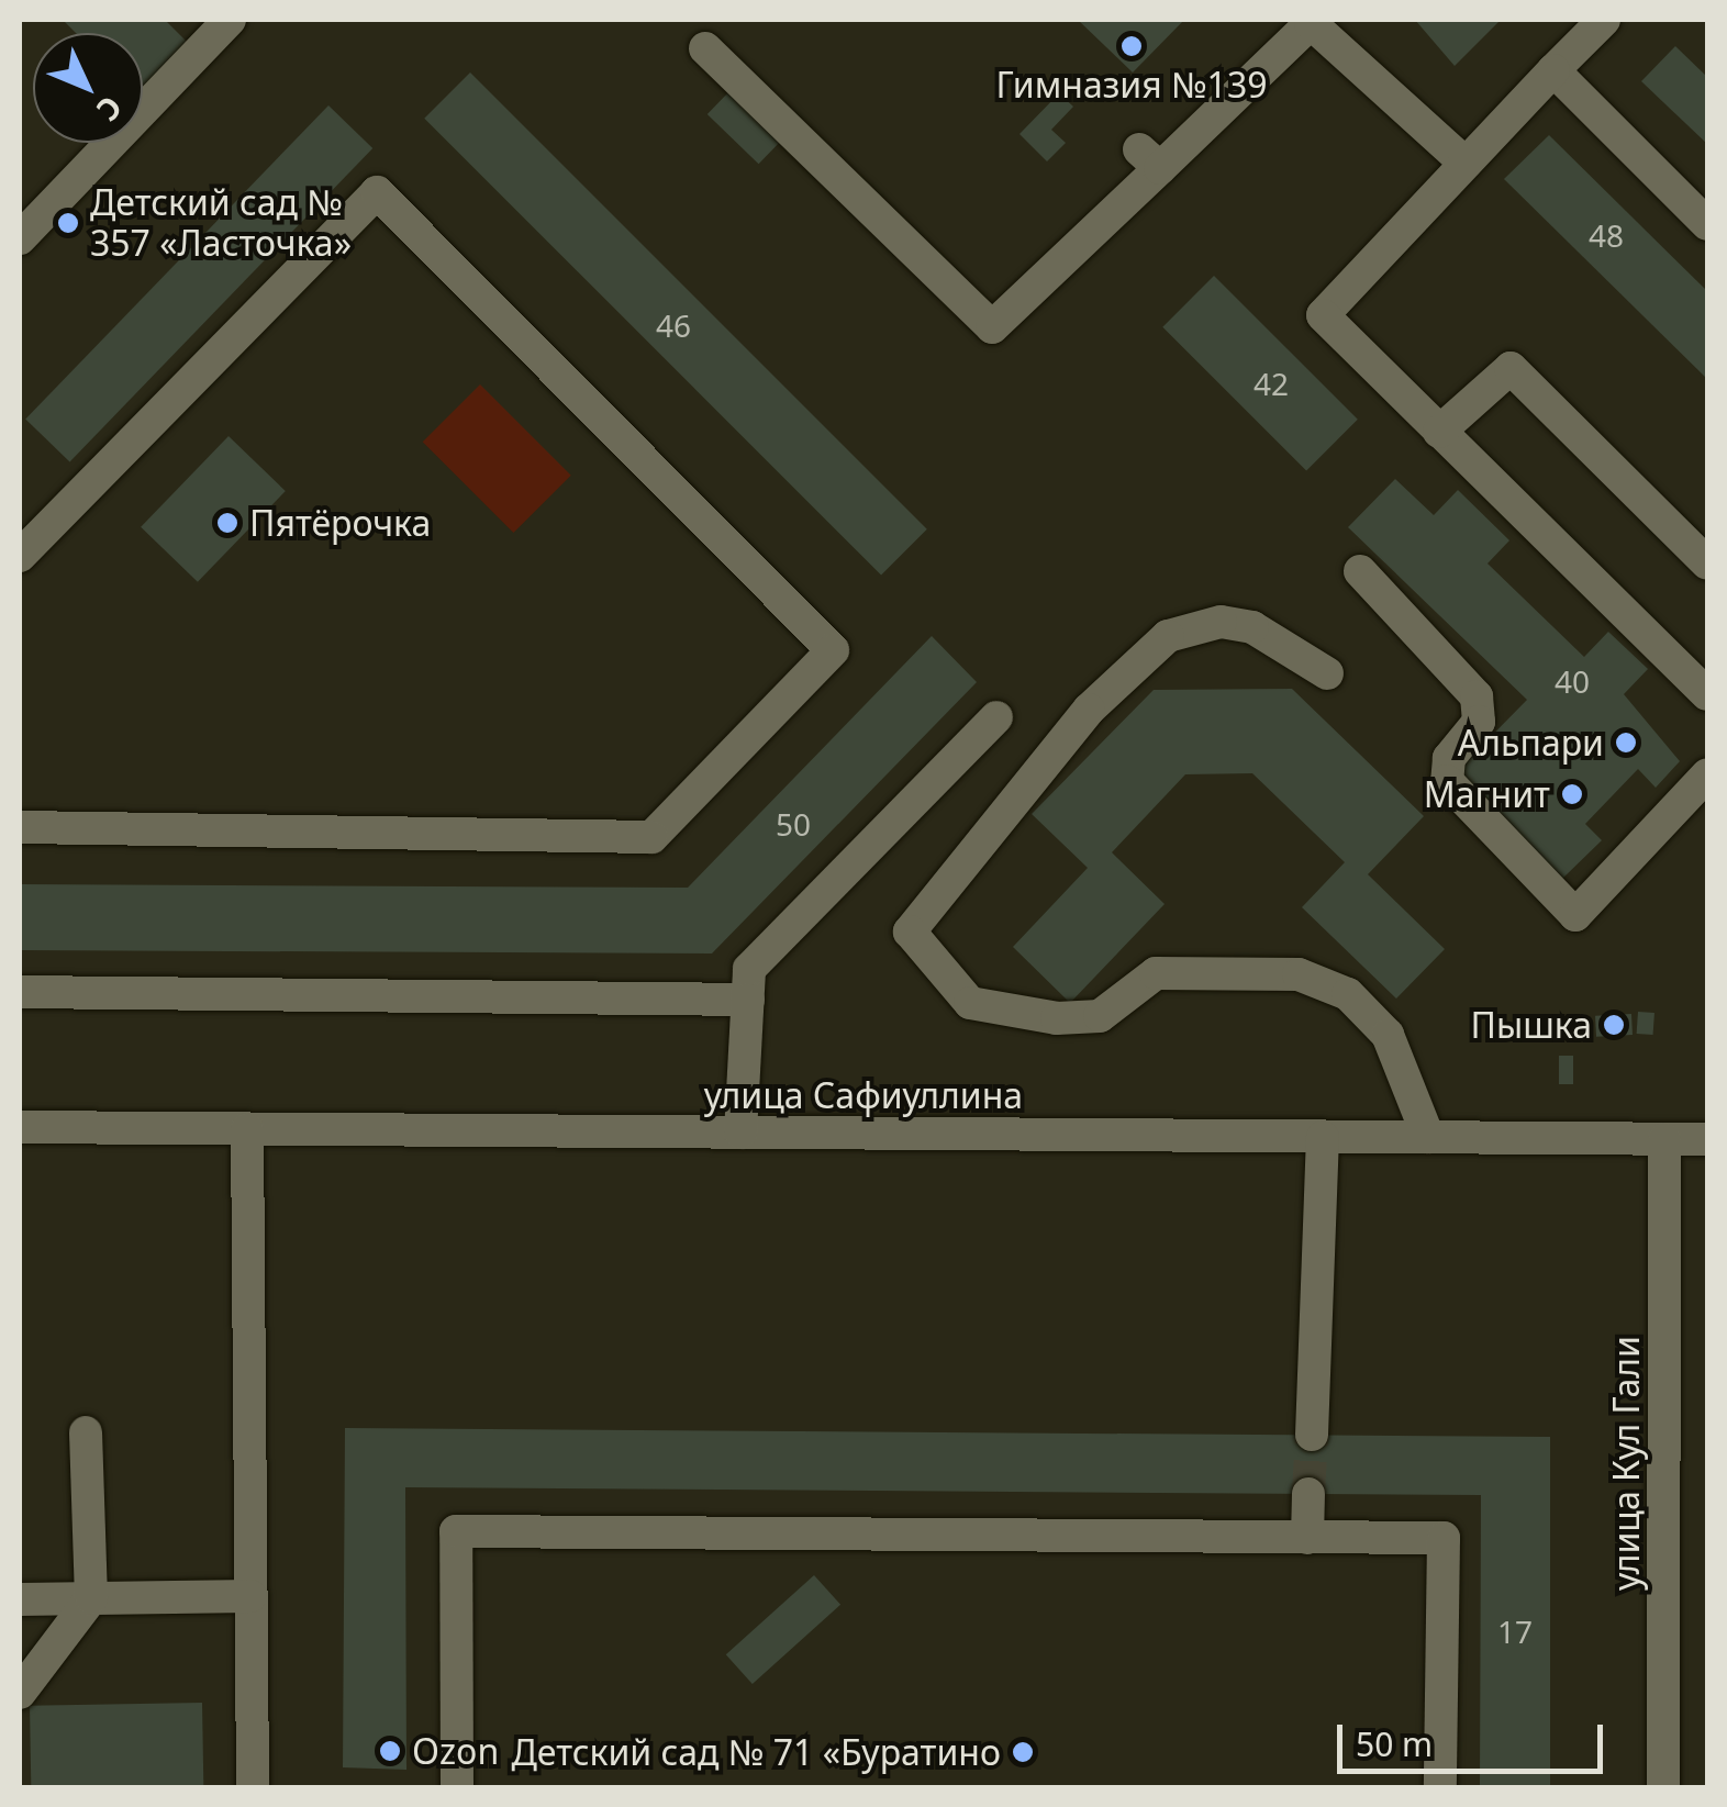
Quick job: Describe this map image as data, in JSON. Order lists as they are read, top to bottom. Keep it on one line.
{"streets":{"street":["улица Сафиуллина","улица Кул Гали"]},"crossings":[["улица Сафиуллина","улица Кул Гали"]],"places":["Гимназия №139","Детский сад № 357 «Ласточка»","Пятёрочка","Альпари","Магнит","Пышка","Ozon","Детский сад № 71 «Буратино"],"house_numbers":["48","46","42","40","50","17"],"scale_bar":"50 m","north":"bottom right"}
